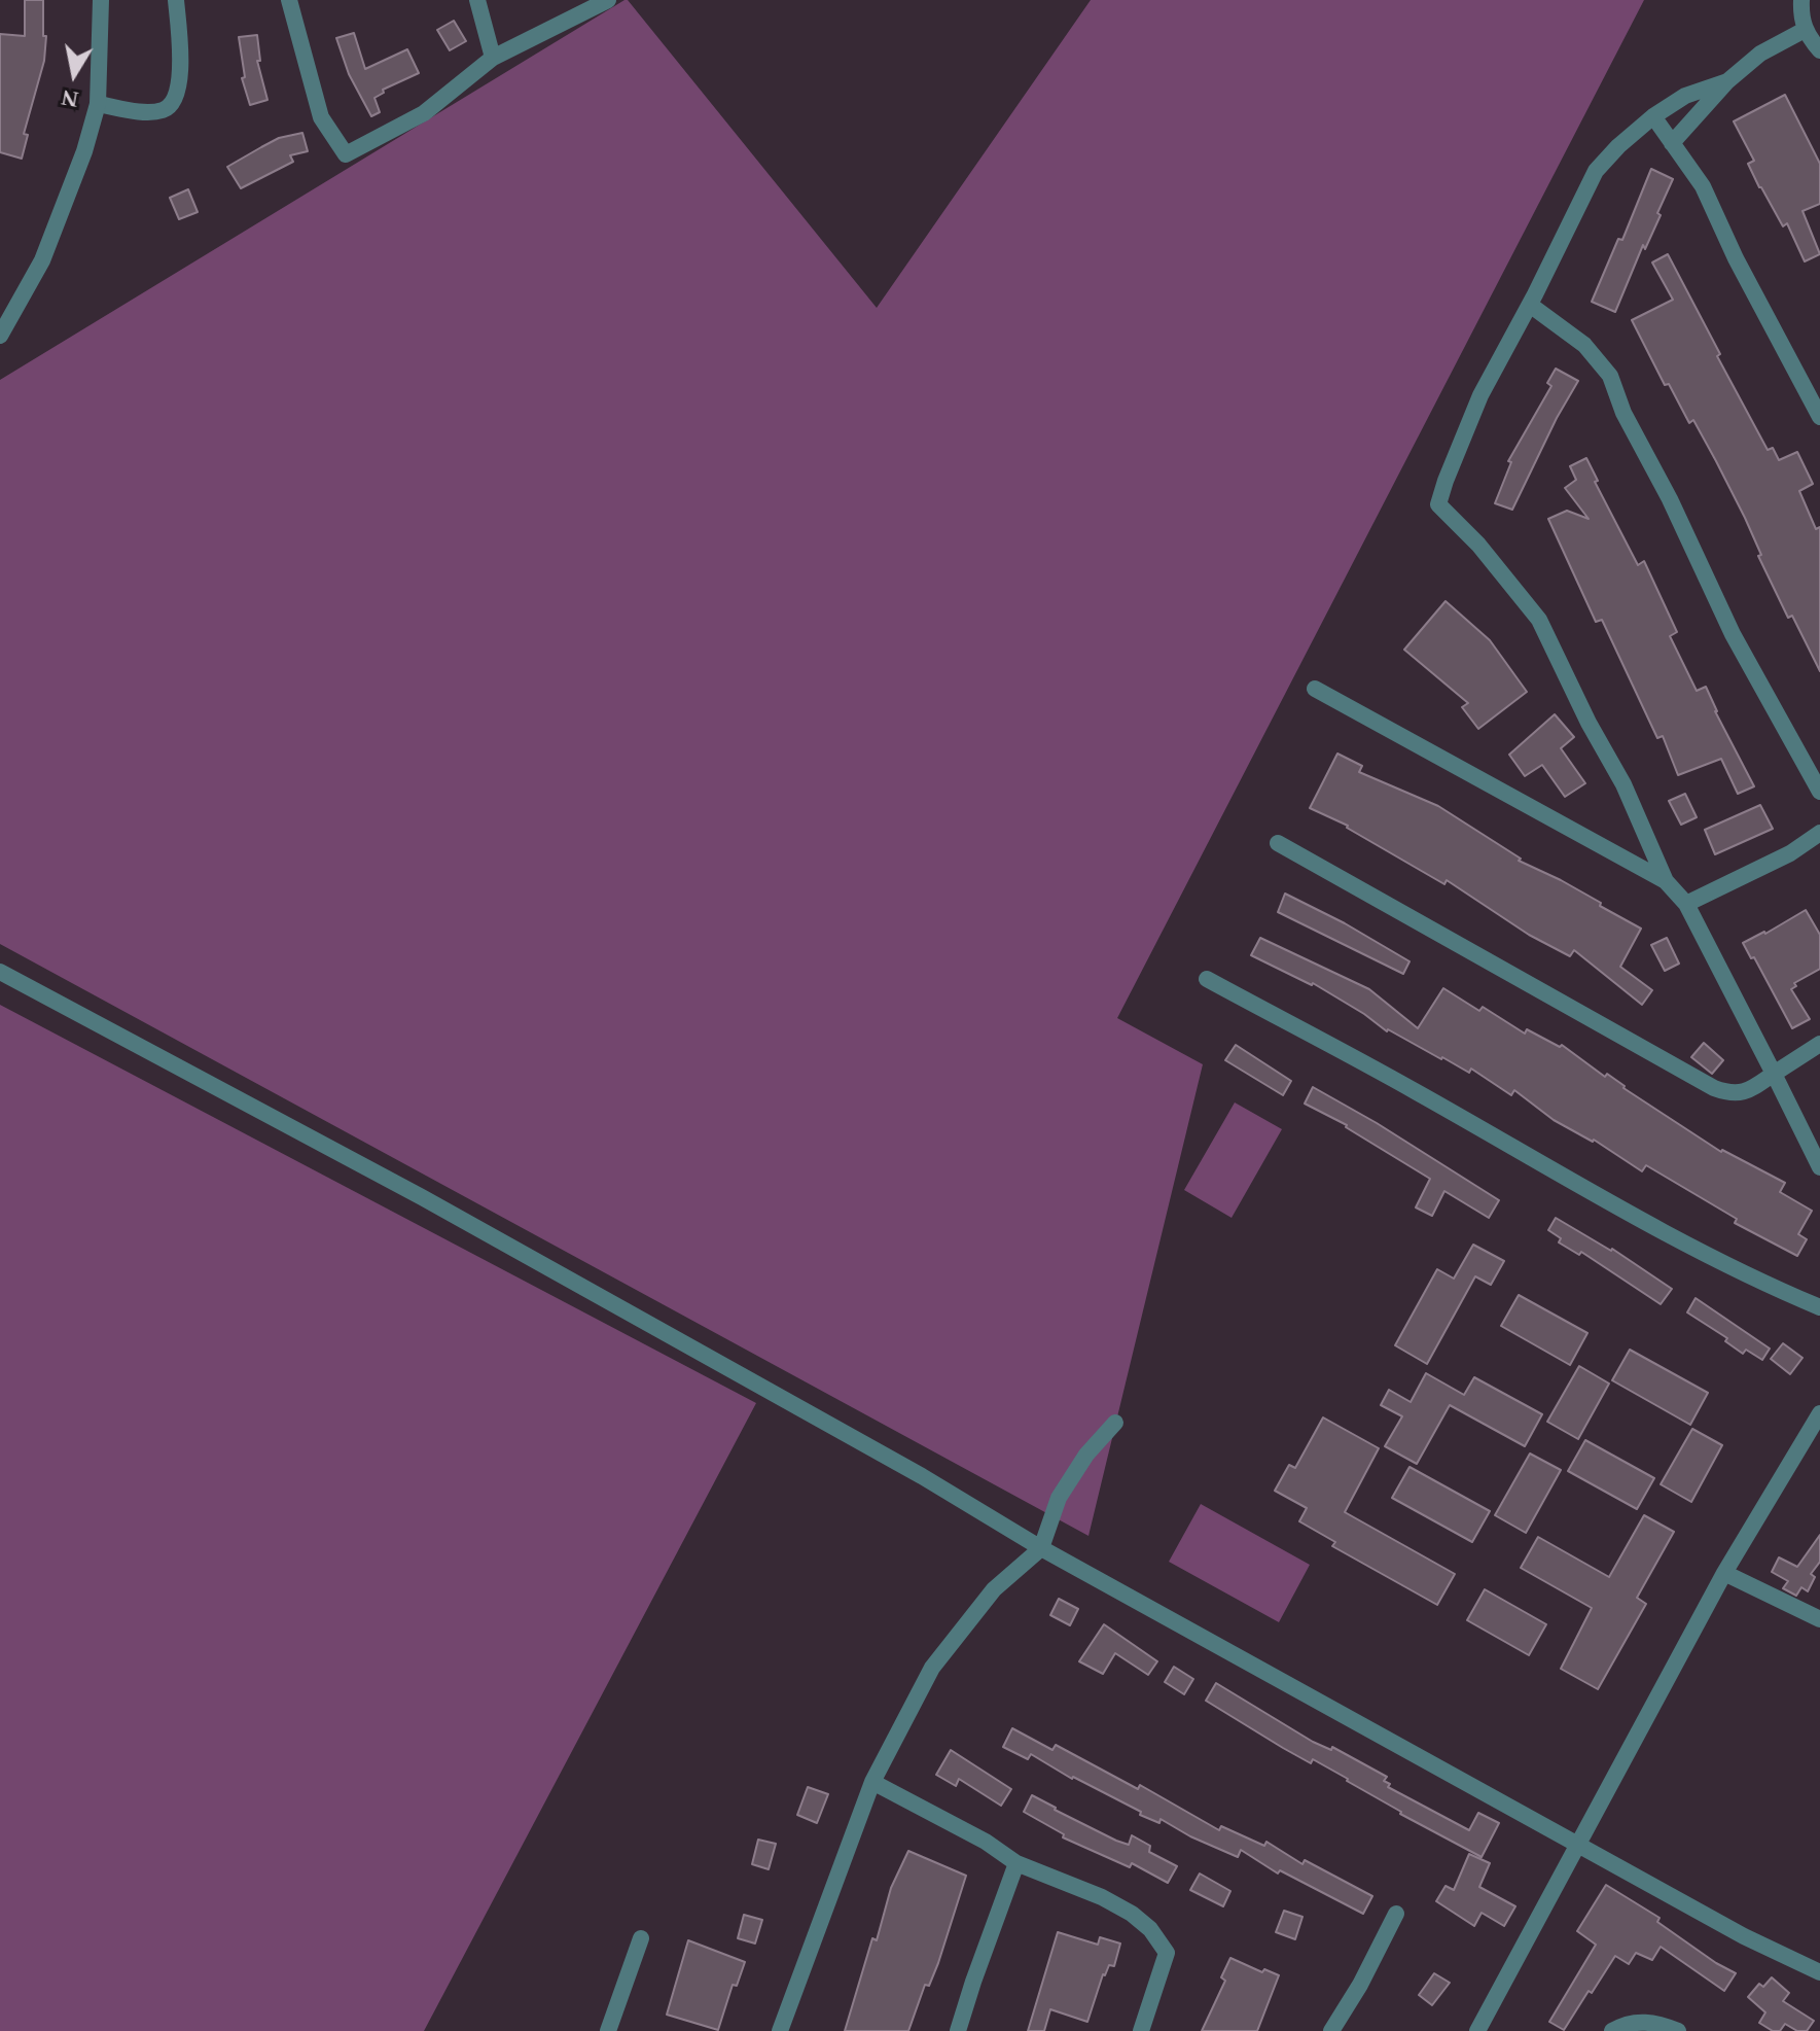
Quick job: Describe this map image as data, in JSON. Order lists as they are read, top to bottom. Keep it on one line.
{"north":"bottom"}
